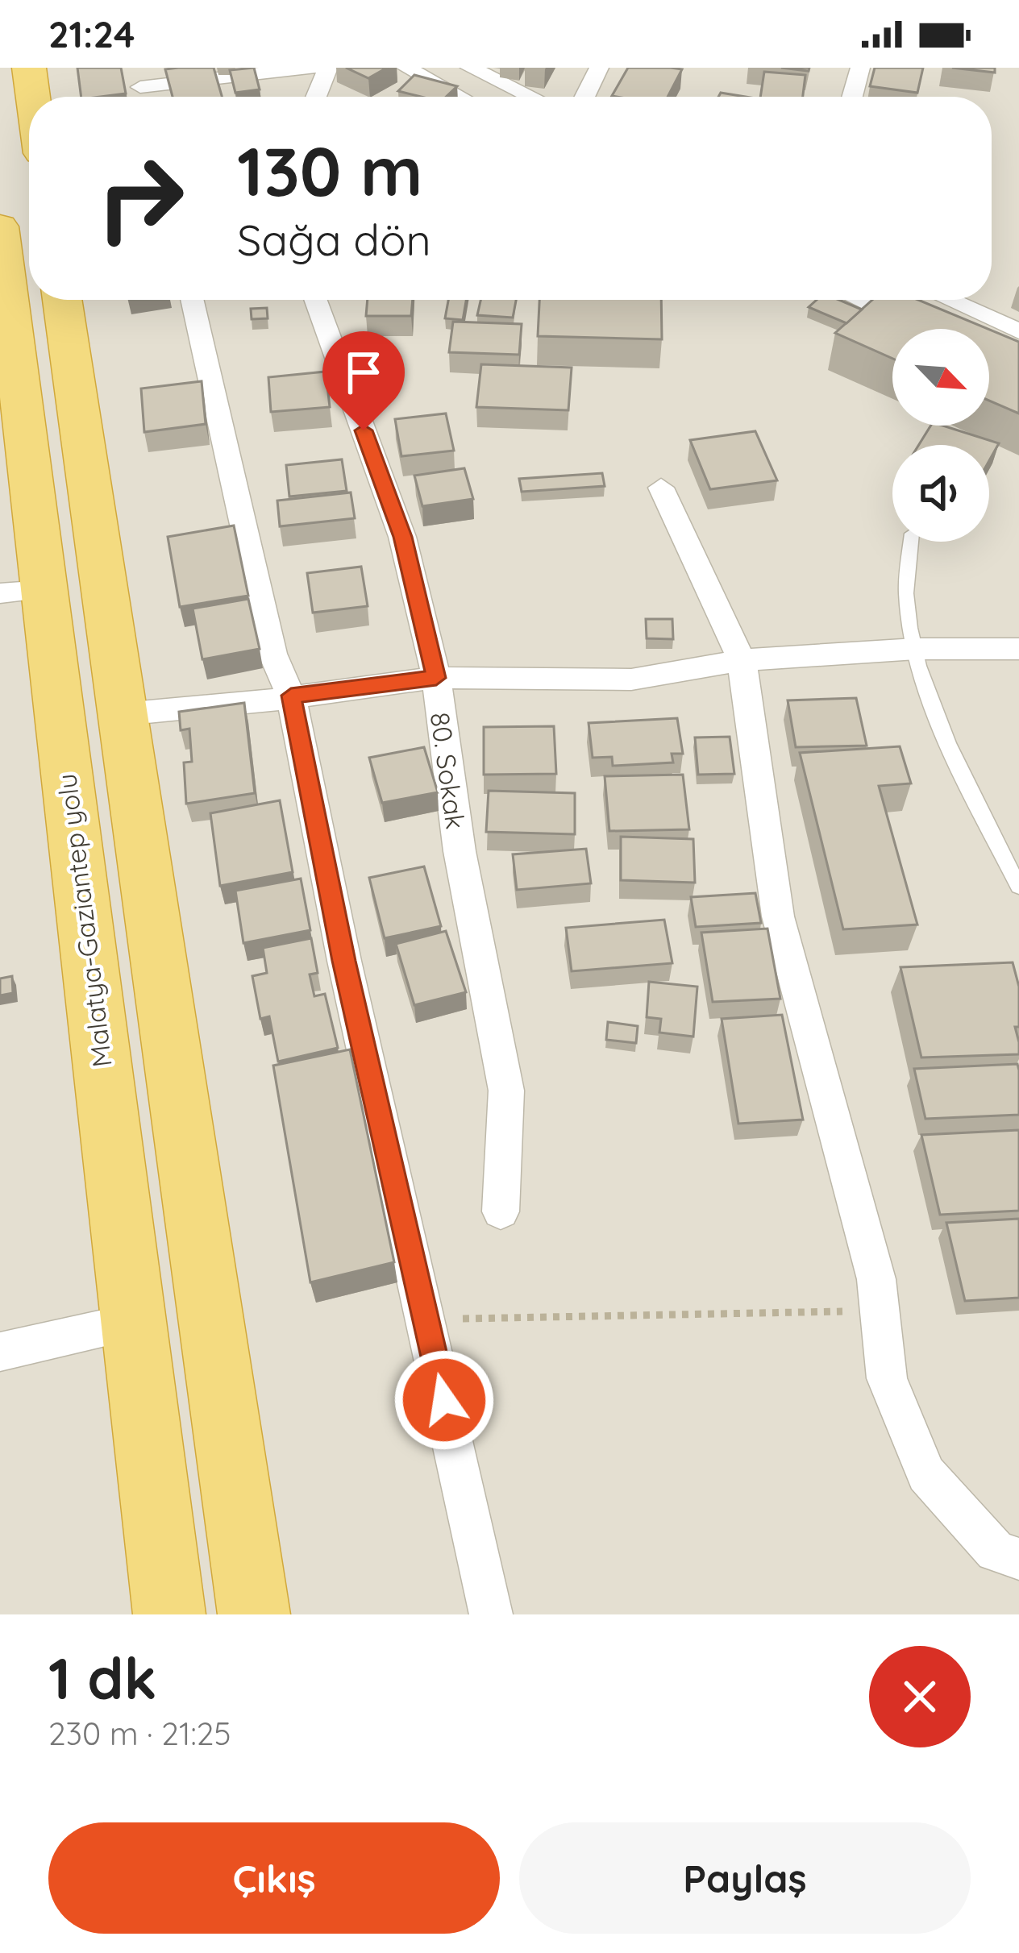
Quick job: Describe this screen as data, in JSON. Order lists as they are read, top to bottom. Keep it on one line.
{"streets":{"highway":["Malatya-Gaziantep yolu"],"street":["80. Sokak"]},"north":"bottom right","page":{"status":"21:24","turn":["130 m","Sağa dön"],"heading":["1 dk","230 m · 21:25"],"buttons":["Çıkış","Paylaş"]}}
